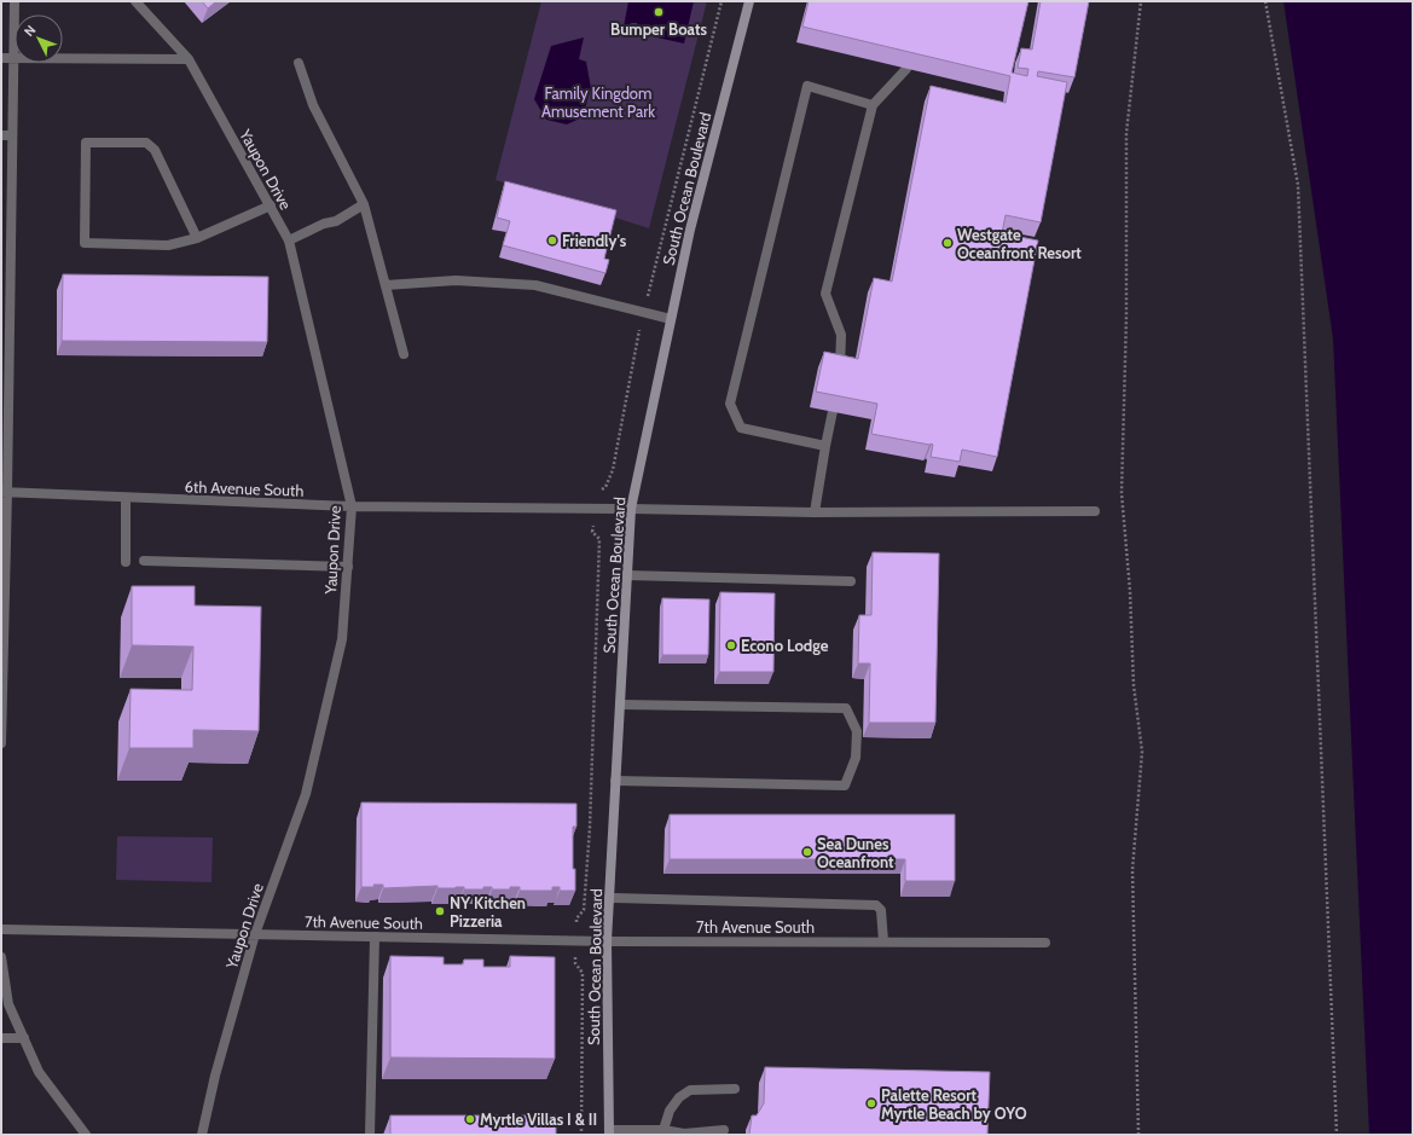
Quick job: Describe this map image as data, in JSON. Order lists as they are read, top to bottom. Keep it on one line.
{"streets":{"main road":["South Ocean Boulevard"],"street":["Yaupon Drive","6th Avenue South","7th Avenue South"]},"crossings":[["Yaupon Drive","6th Avenue South"],["Yaupon Drive","7th Avenue South"],["South Ocean Boulevard","6th Avenue South"],["South Ocean Boulevard","7th Avenue South"]],"parks":["Family Kingdom Amusement Park"],"places":["Bumper Boats","Friendly's","Westgate Oceanfront Resort","Econo Lodge","Sea Dunes Oceanfront","NY Kitchen Pizzeria","Palette Resort Myrtle Beach by OYO","Myrtle Villas I & II"],"north":"top left"}
